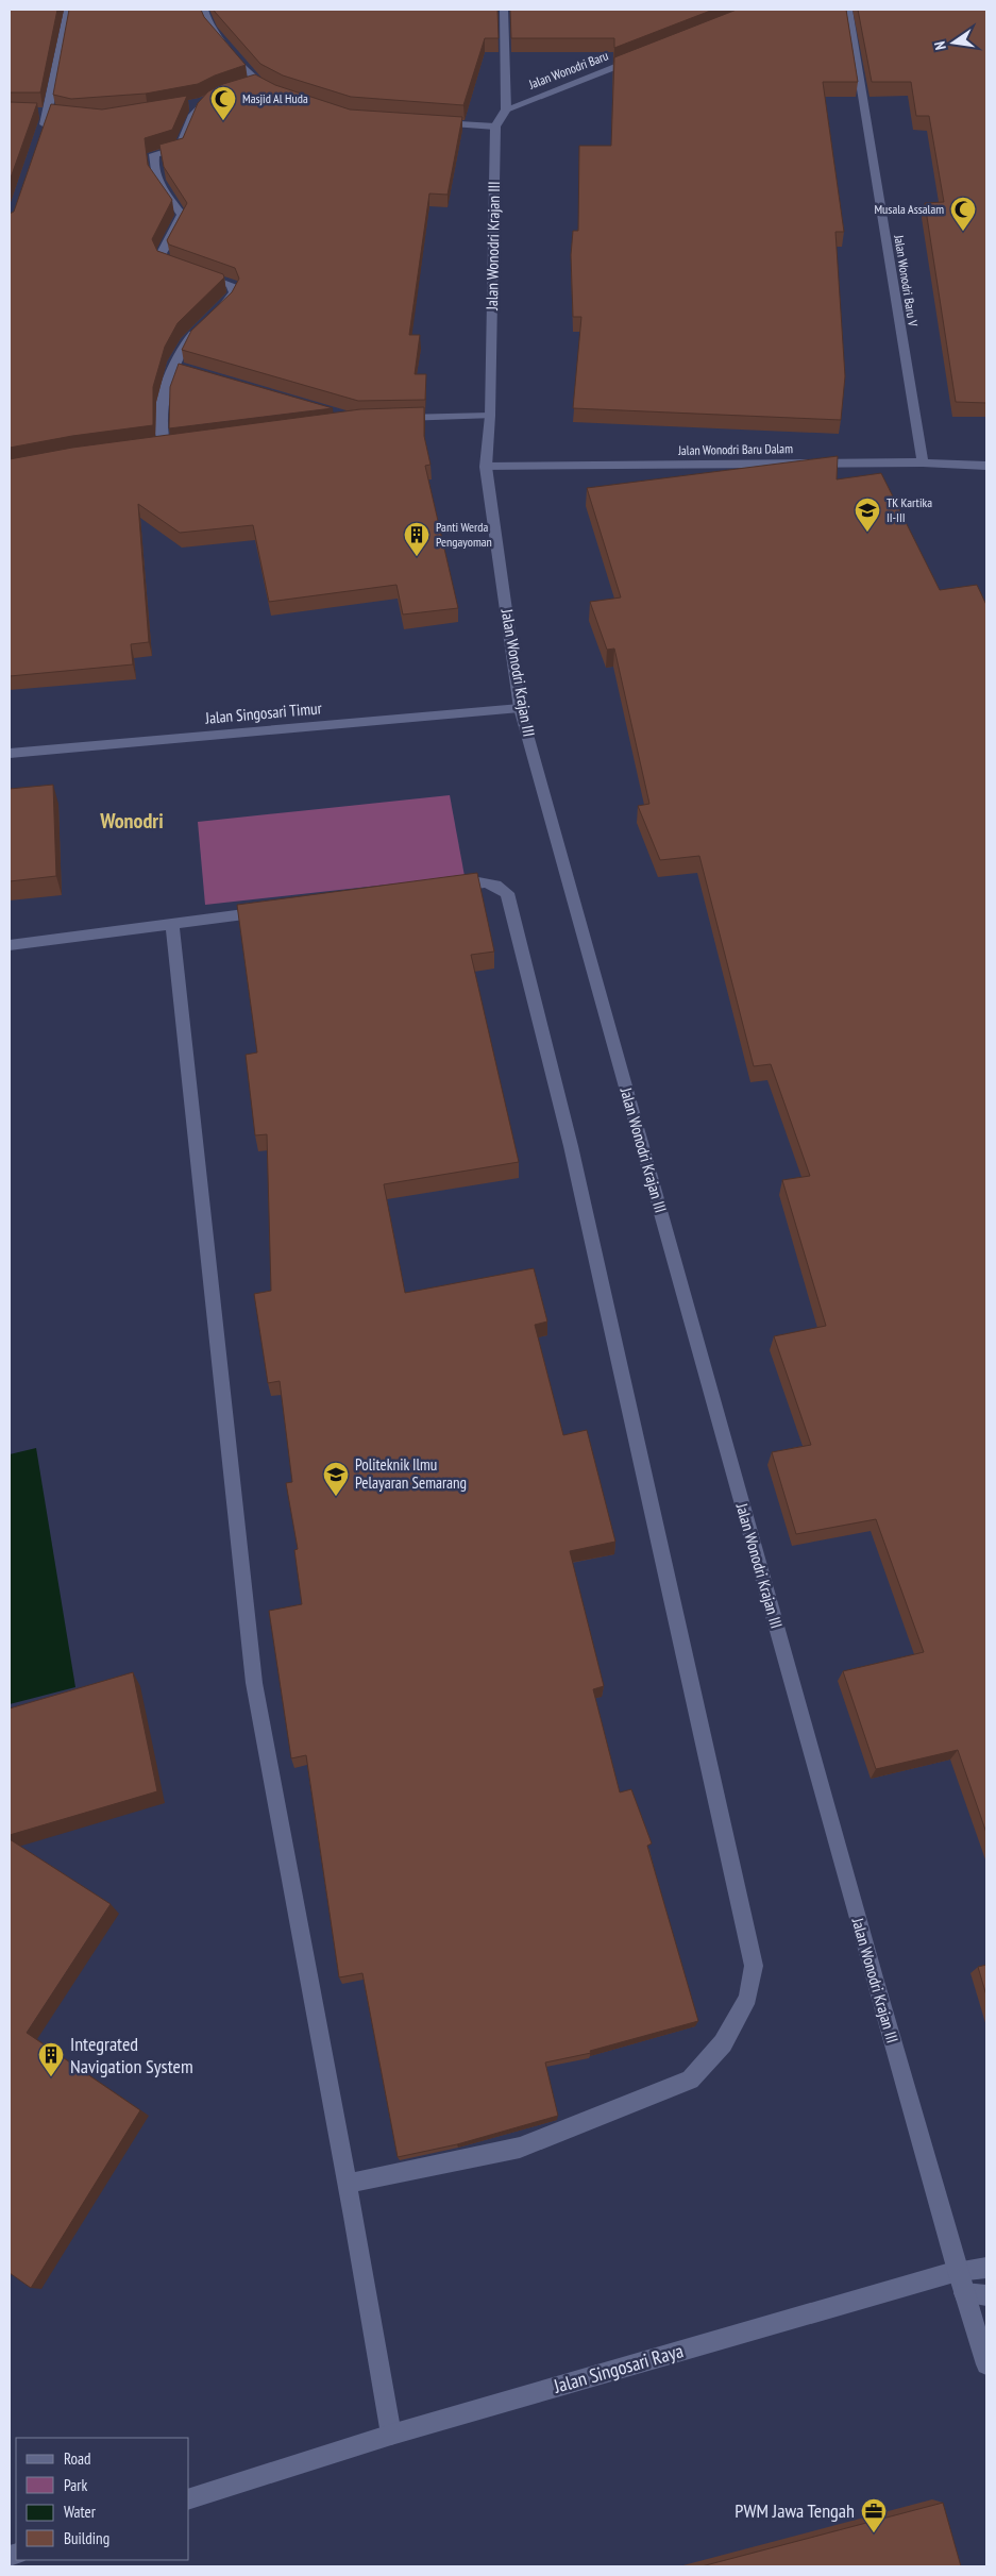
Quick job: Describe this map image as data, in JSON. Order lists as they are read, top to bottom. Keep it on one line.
{"streets":{"street":["Jalan Wonodri Baru","Jalan Wonodri Krajan III","Jalan Wonodri Baru V","Jalan Wonodri Baru Dalam","Jalan Singosari Timur","Jalan Singosari Raya"]},"crossings":[["Jalan Wonodri Krajan III","Jalan Wonodri Baru Dalam"],["Jalan Wonodri Krajan III","Jalan Singosari Timur"],["Jalan Wonodri Krajan III","Jalan Singosari Raya"],["Jalan Wonodri Baru V","Jalan Wonodri Baru Dalam"]],"districts":["Wonodri"],"places":{"mosque":["Masjid Al Huda","Musala Assalam"],"school or university":["TK Kartika II-III","Politeknik Ilmu Pelayaran Semarang"],"building":["Panti Werda Pengayoman","Integrated Navigation System"],"office":["PWM Jawa Tengah"]},"legend":["Road","Park","Water","Building"],"north":"left"}
